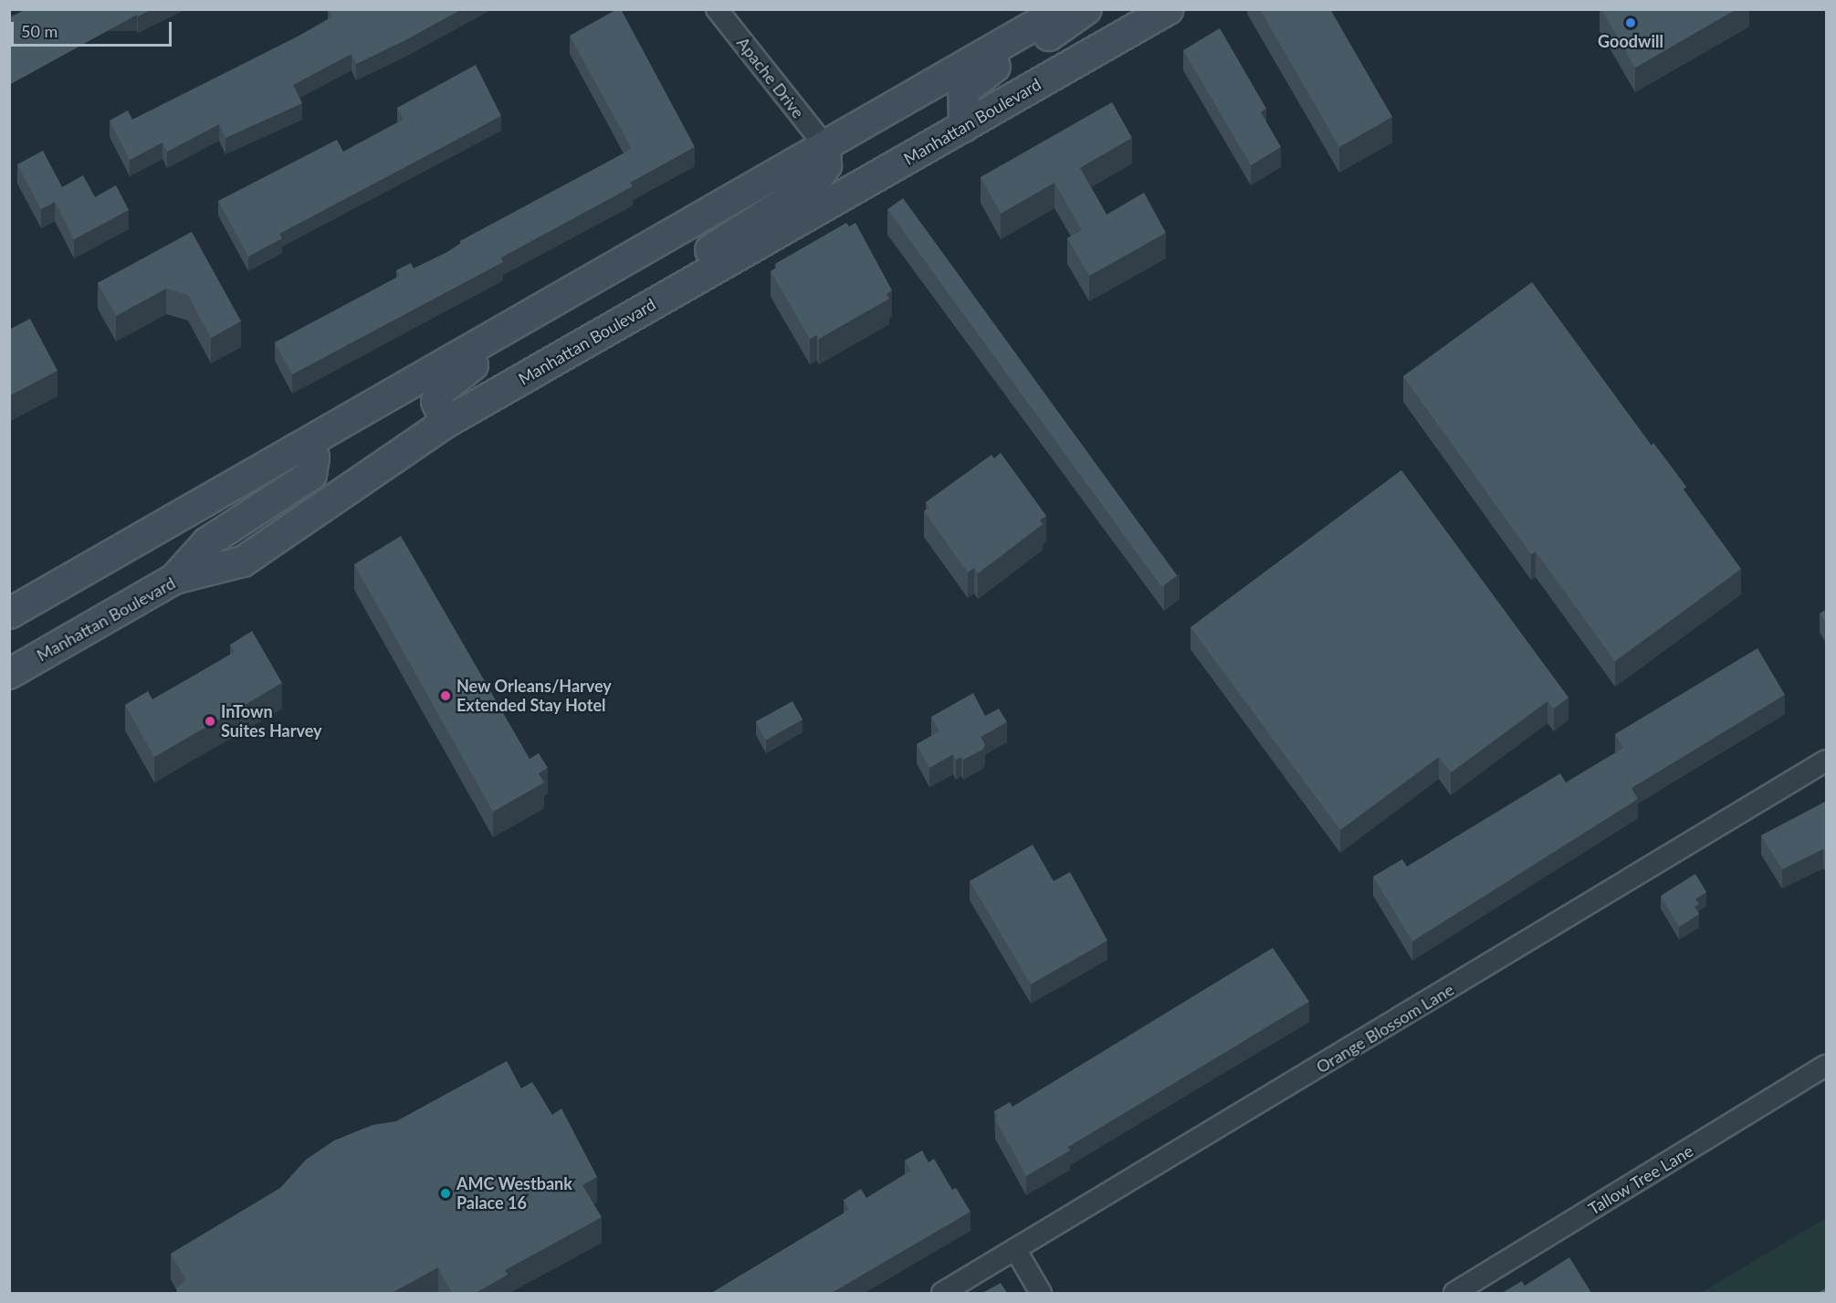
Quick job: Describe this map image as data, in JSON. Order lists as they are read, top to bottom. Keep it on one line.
{"streets":{"street":["Apache Drive","Manhattan Boulevard","Orange Blossom Lane","Tallow Tree Lane"]},"places":["Goodwill","New Orleans/Harvey Extended Stay Hotel","InTown Suites Harvey","AMC Westbank Palace 16"],"scale_bar":"50 m"}
